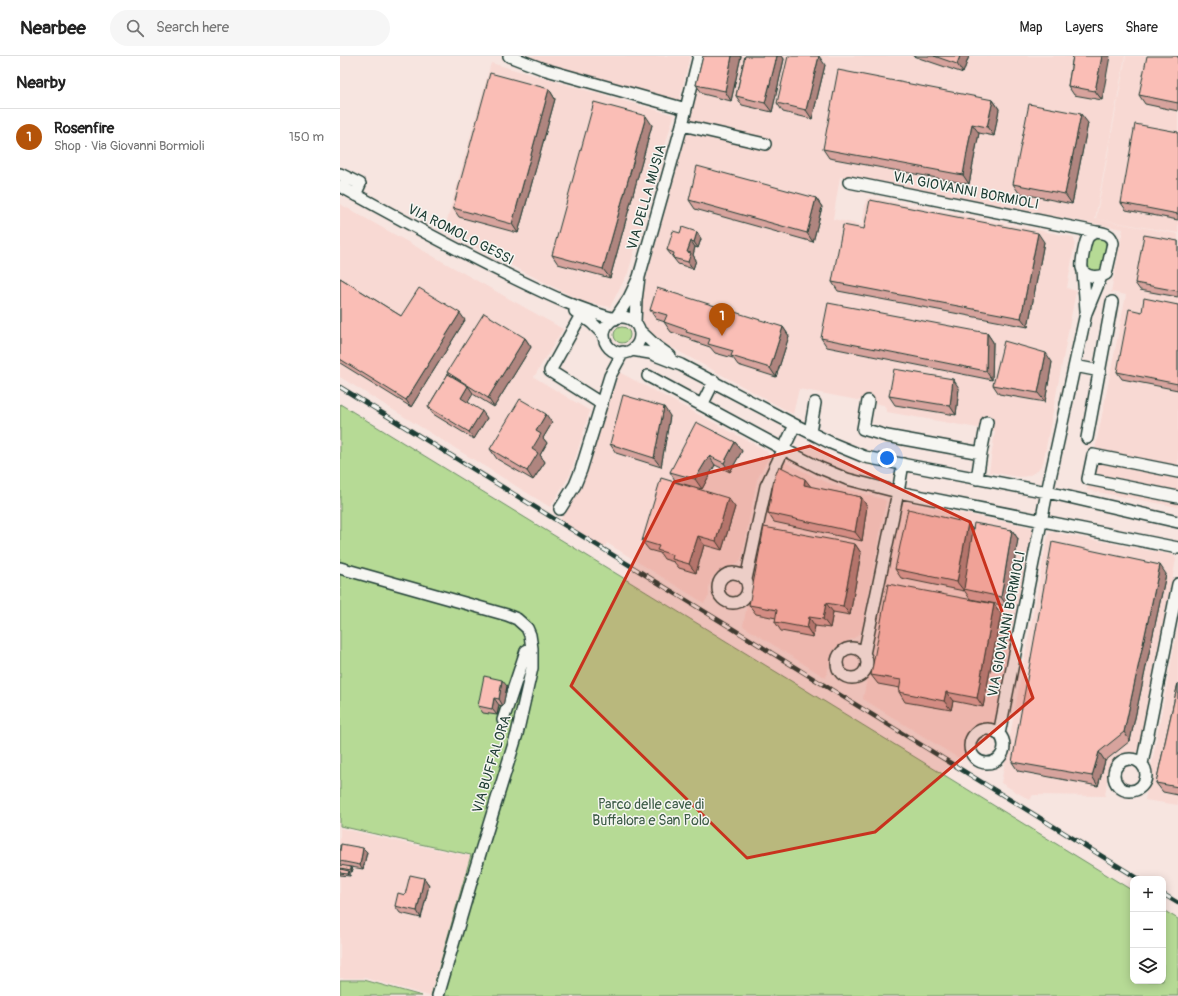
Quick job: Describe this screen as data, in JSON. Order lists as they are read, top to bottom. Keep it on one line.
{"streets":{"street":["VIA GIOVANNI BORMIOLI","VIA DELLA MUSIA","VIA ROMOLO GESSI","VIA BUFFALORA"]},"crossings":[["VIA DELLA MUSIA","VIA ROMOLO GESSI"]],"parks":["Parco delle cave di Buffalora e San Polo"],"page":{"header":"Nearbee","search":"Search here","nav":["Map","Layers","Share"],"heading":"Nearby","list":[{"mark":"1","name":"Rosenfire","note":"Shop · Via Giovanni Bormioli","value":"150 m"}],"pins":"1","map_buttons":["+","−"]}}
